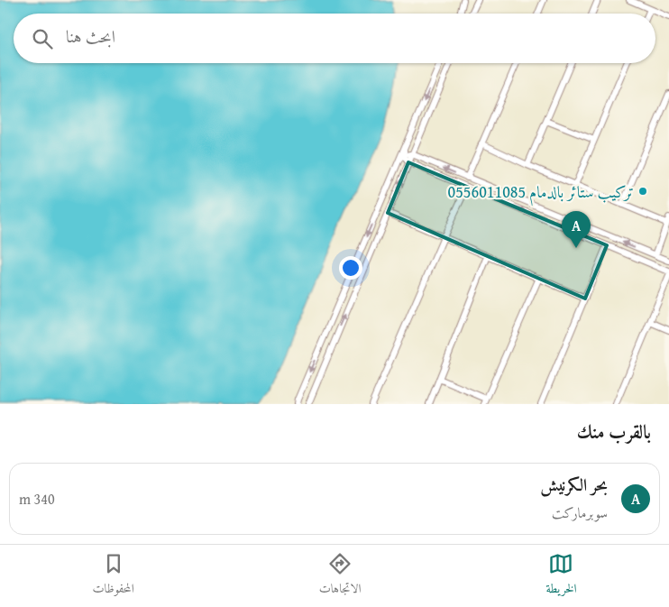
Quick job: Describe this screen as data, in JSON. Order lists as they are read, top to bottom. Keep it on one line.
{"places":["تركيب ستائر بالدمام 0556011085"],"page":{"search":"ابحث هنا","pins":"A","heading":"بالقرب منك","list":[{"mark":"A","name":"بحر الكرنيش","note":"سوبرماركت","value":"340 m"}],"nav":["الخريطة","الاتجاهات","المحفوظات"]}}
